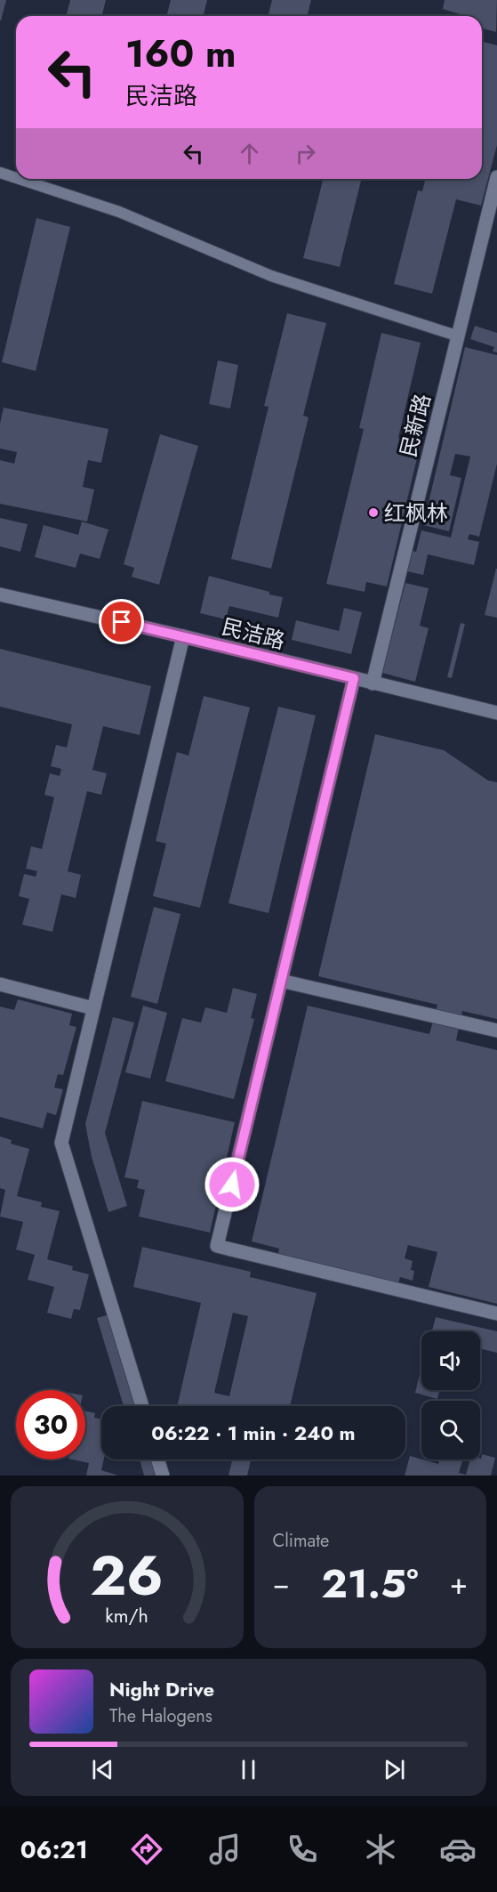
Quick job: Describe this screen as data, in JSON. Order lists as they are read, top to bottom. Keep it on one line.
{"streets":{"street":["民新路","民洁路"]},"crossings":[["民新路","民洁路"]],"places":["红枫林"],"page":{"turn":["160 m","民洁路"],"limit":"30","trip":"06:22 · 1 min · 240 m","tile":"Climate","heat":["−","21.5°","+"],"song":["Night Drive","The Halogens"],"tabs":"06:21","gauge":["26","km/h"]}}
